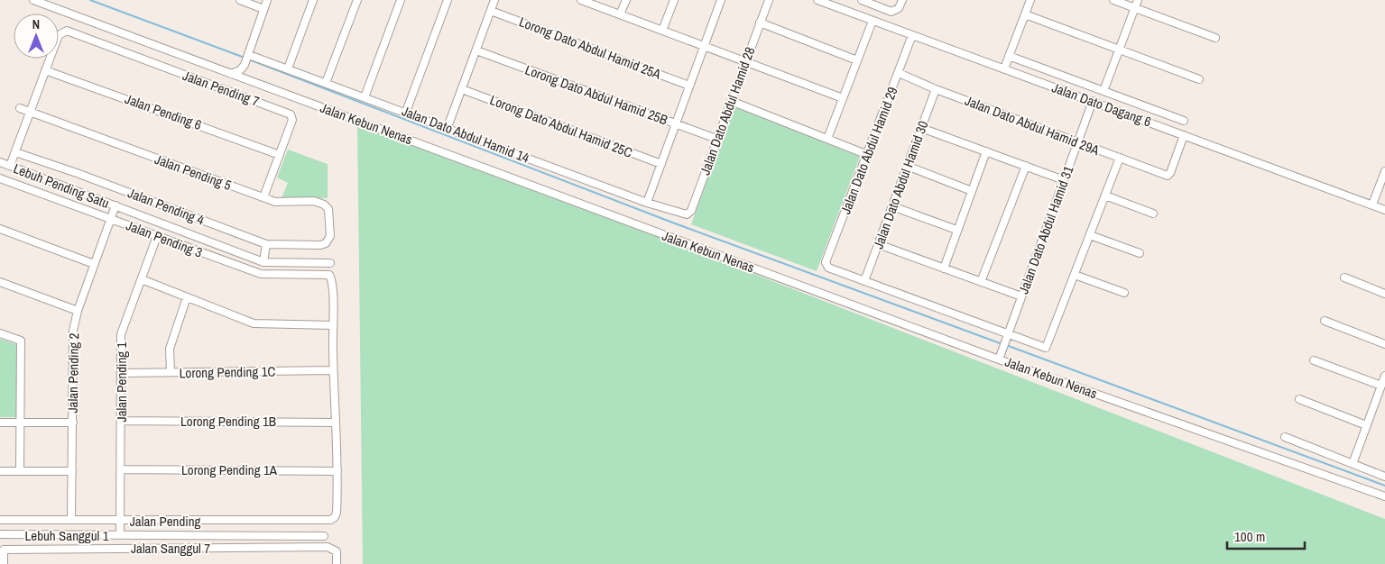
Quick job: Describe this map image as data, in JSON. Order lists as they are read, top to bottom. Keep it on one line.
{"streets":{"street":["Lorong Dato Abdul Hamid 25A","Jalan Pending 7","Lorong Dato Abdul Hamid 25B","Jalan Dato Dagang 6","Jalan Dato Abdul Hamid 28","Jalan Pending 6","Jalan Kebun Nenas","Jalan Dato Abdul Hamid 29A","Lorong Dato Abdul Hamid 25C","Jalan Dato Abdul Hamid 14","Jalan Dato Abdul Hamid 29","Jalan Pending 5","Jalan Dato Abdul Hamid 30","Lebuh Pending Satu","Jalan Pending 4","Jalan Dato Abdul Hamid 31","Jalan Pending 3","Lorong Pending 1C","Jalan Pending 2","Jalan Pending 1","Lorong Pending 1B","Lorong Pending 1A","Jalan Pending","Lebuh Sanggul 1","Jalan Sanggul 7"]},"crossings":[["Jalan Pending 7","Jalan Pending 6"],["Jalan Pending 7","Jalan Pending 5"],["Lorong Dato Abdul Hamid 25B","Jalan Dato Abdul Hamid 28"],["Jalan Dato Dagang 6","Jalan Dato Abdul Hamid 29A"],["Jalan Dato Dagang 6","Jalan Dato Abdul Hamid 29"],["Jalan Dato Dagang 6","Jalan Dato Abdul Hamid 31"],["Jalan Dato Abdul Hamid 28","Jalan Dato Abdul Hamid 14"],["Jalan Kebun Nenas","Jalan Dato Abdul Hamid 31"],["Jalan Dato Abdul Hamid 29A","Jalan Dato Abdul Hamid 29"],["Jalan Dato Abdul Hamid 29A","Jalan Dato Abdul Hamid 30"],["Jalan Dato Abdul Hamid 29A","Jalan Dato Abdul Hamid 31"],["Jalan Dato Abdul Hamid 29","Jalan Dato Abdul Hamid 30"],["Jalan Pending 5","Jalan Pending 4"],["Lebuh Pending Satu","Jalan Pending 2"],["Jalan Pending 3","Jalan Pending 2"],["Jalan Pending 3","Jalan Pending 1"],["Lorong Pending 1C","Jalan Pending 1"],["Jalan Pending 2","Jalan Pending"],["Jalan Pending 1","Lorong Pending 1B"],["Jalan Pending 1","Lorong Pending 1A"],["Jalan Pending 1","Jalan Pending"],["Jalan Pending 1","Lebuh Sanggul 1"],["Lorong Pending 1A","Jalan Pending"]],"scale_bar":"100 m","north":"top"}
